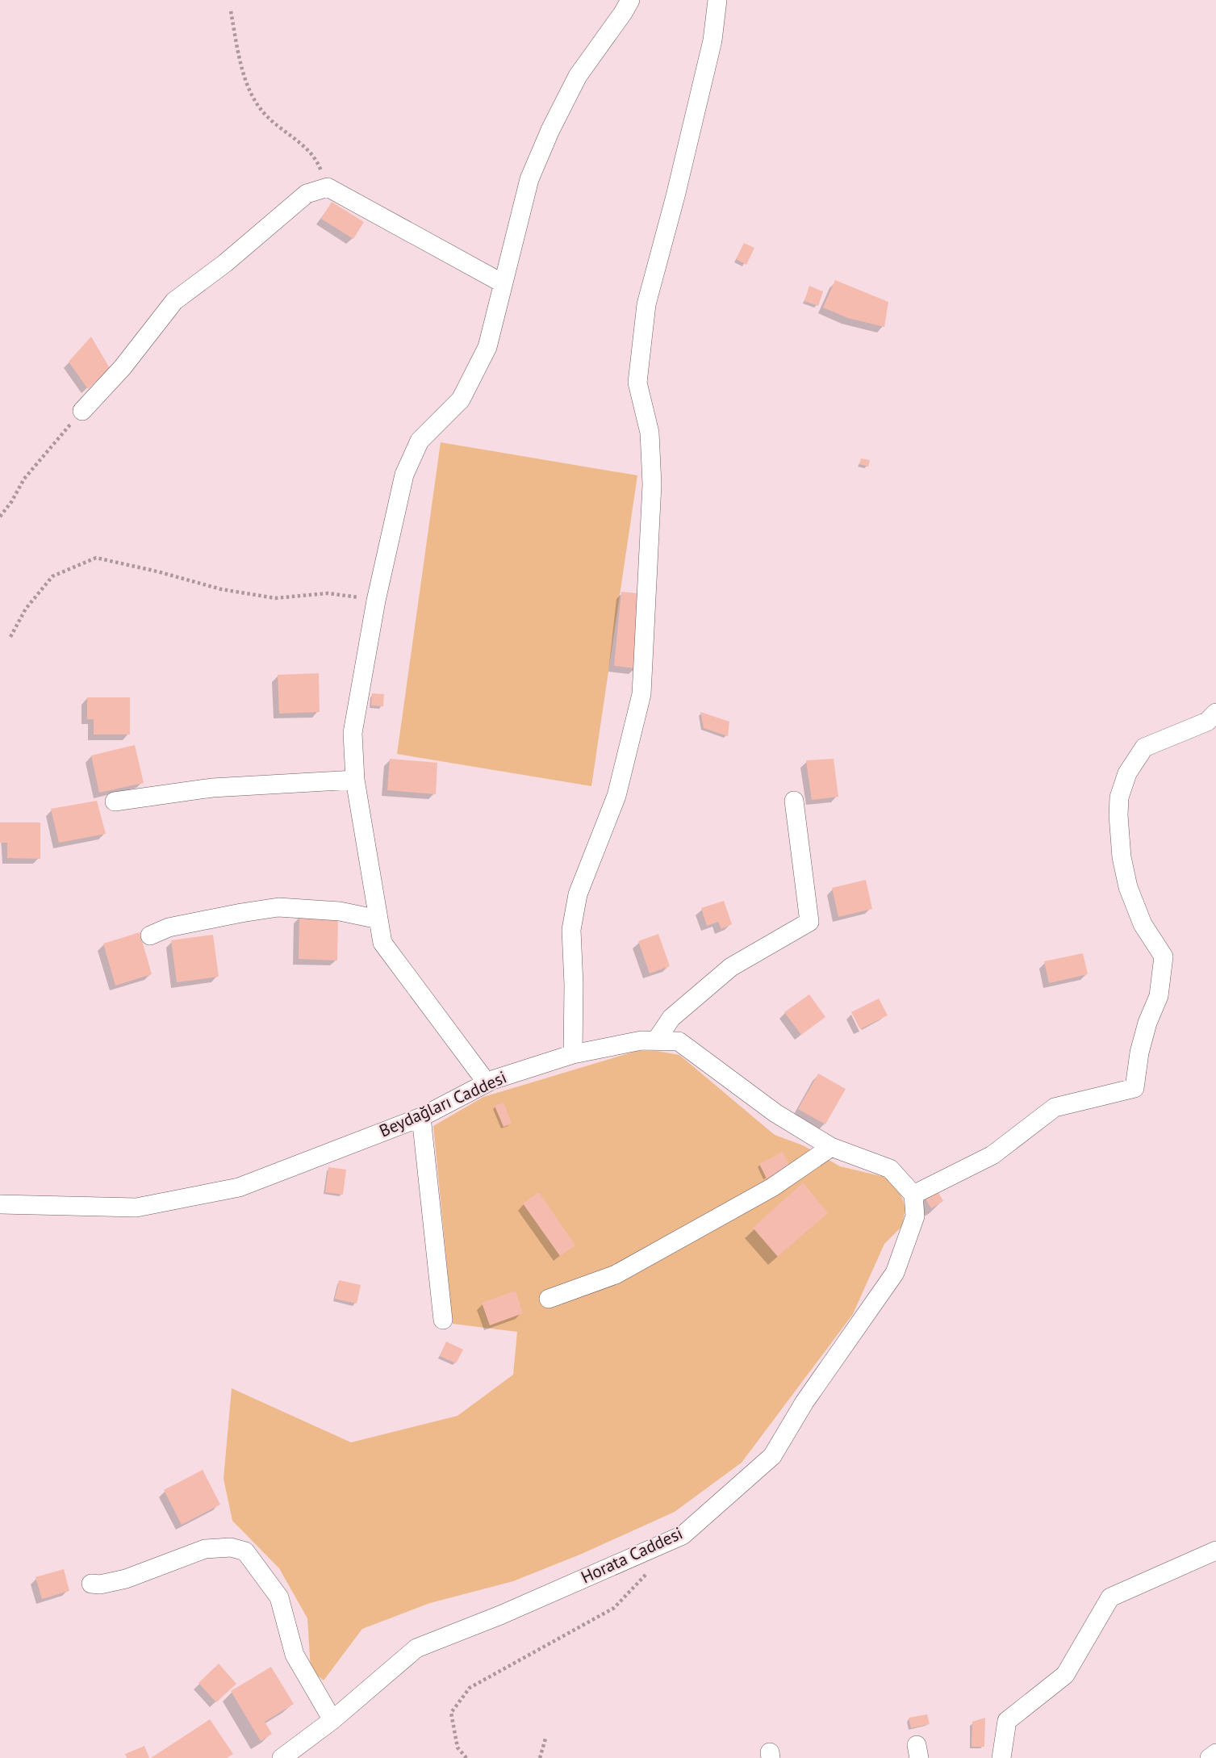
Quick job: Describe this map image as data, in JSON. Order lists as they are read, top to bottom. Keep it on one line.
{"streets":{"street":["Beydağları Caddesi","Horata Caddesi"]},"crossings":[["Beydağları Caddesi","Horata Caddesi"]]}
